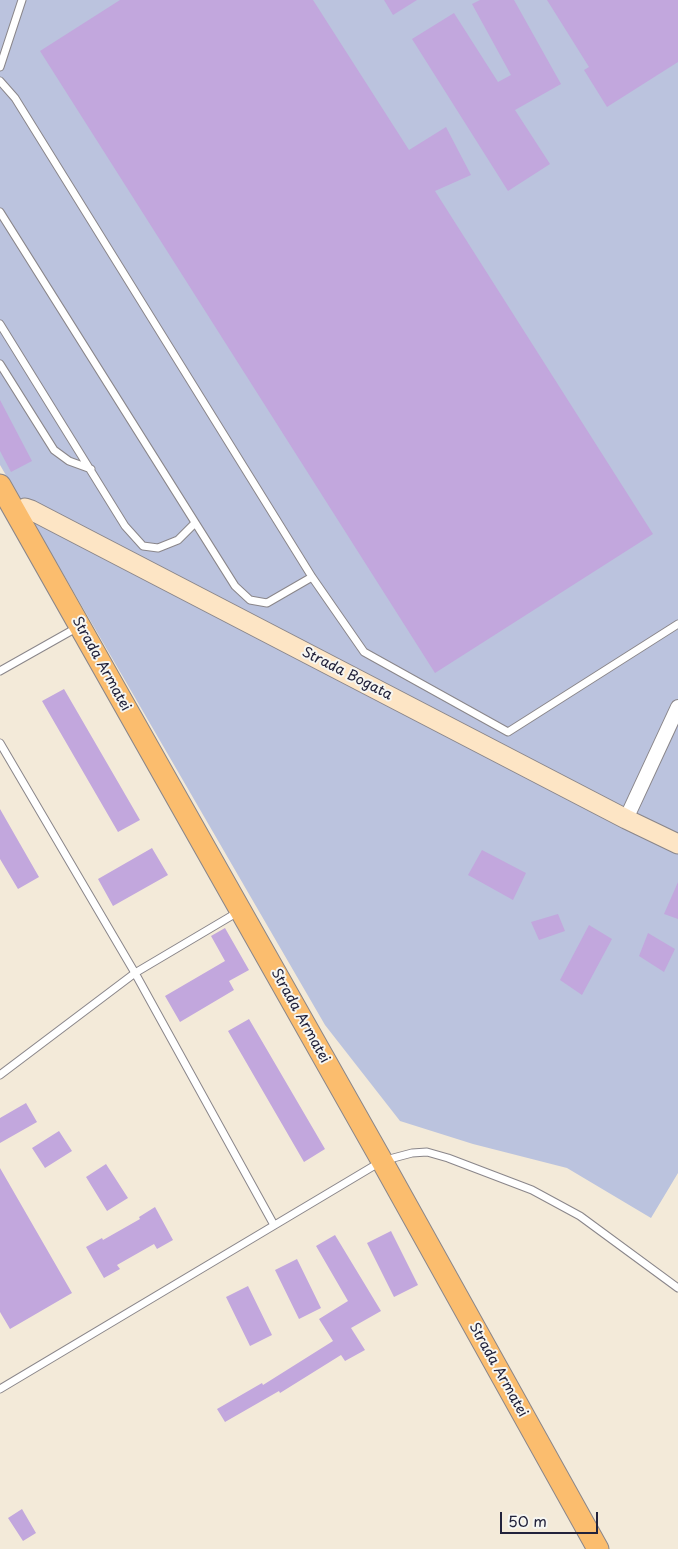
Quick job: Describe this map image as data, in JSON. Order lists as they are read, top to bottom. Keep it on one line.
{"streets":{"main road":["Strada Armatei","Strada Bogata"]},"crossings":[["Strada Armatei","Strada Bogata"]],"scale_bar":"50 m"}
